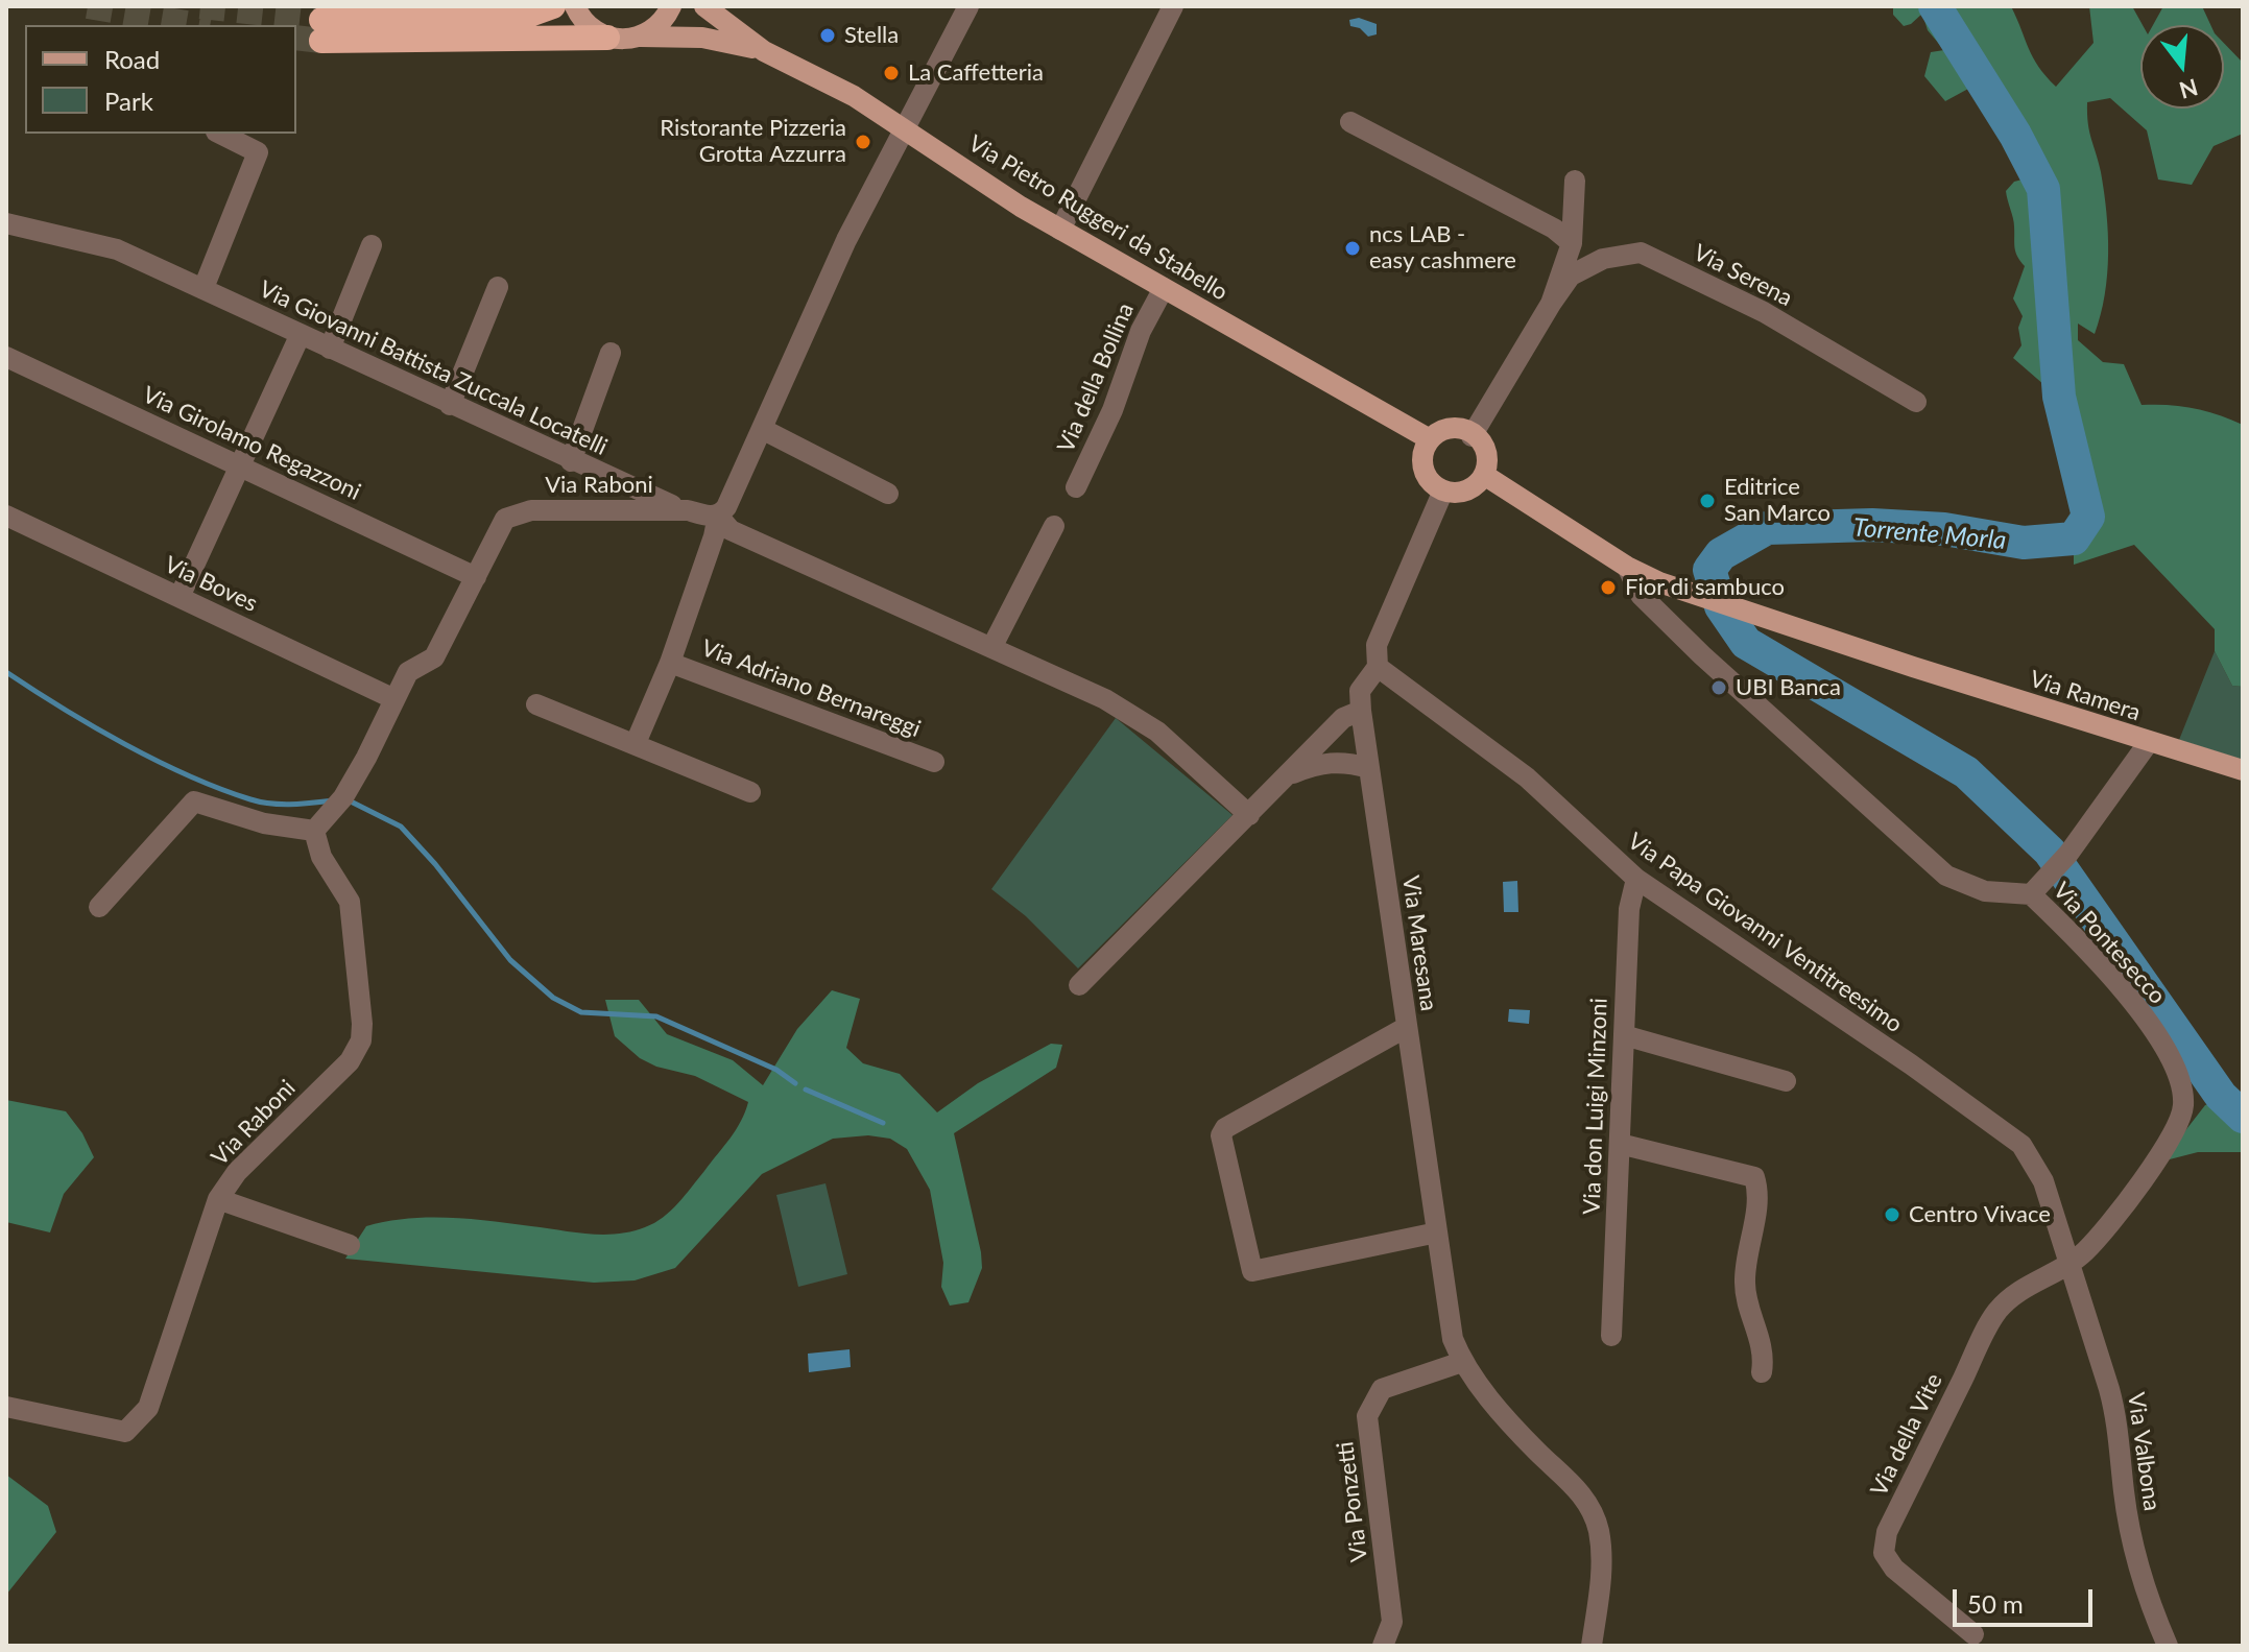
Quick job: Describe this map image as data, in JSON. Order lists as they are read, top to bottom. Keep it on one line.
{"streets":{"main road":["Via Pietro Ruggeri da Stabello","Via Ramera","Via Pontesecco"],"street":["Via Serena","Via Giovanni Battista Zuccala Locatelli","Via della Bollina","Via Girolamo Regazzoni","Via Raboni","Via Boves","Via Adriano Bernareggi","Via Papa Giovanni Ventitreesimo","Via Maresana","Via don Luigi Minzoni","Via della Vite","Via Valbona","Via Ponzetti"]},"crossings":[["Via Pietro Ruggeri da Stabello","Via della Bollina"],["Via Pietro Ruggeri da Stabello","Via Pontesecco"],["Via Giovanni Battista Zuccala Locatelli","Via Raboni"],["Via Girolamo Regazzoni","Via Raboni"],["Via Raboni","Via Boves"],["Via Ramera","Via Pontesecco"],["Via Papa Giovanni Ventitreesimo","Via Maresana"],["Via Papa Giovanni Ventitreesimo","Via Pontesecco"],["Via Papa Giovanni Ventitreesimo","Via don Luigi Minzoni"],["Via Papa Giovanni Ventitreesimo","Via della Vite"],["Via Papa Giovanni Ventitreesimo","Via Valbona"],["Via Maresana","Via Ponzetti"],["Via Pontesecco","Via della Vite"],["Via Pontesecco","Via Valbona"],["Via della Vite","Via Valbona"]],"water":["Torrente Morla"],"places":["Stella","La Caffetteria","Ristorante Pizzeria Grotta Azzurra","ncs LAB - easy cashmere","Editrice San Marco","Fior di sambuco","UBI Banca","Centro Vivace"],"legend":["Road","Park"],"scale_bar":"50 m","north":"bottom"}
